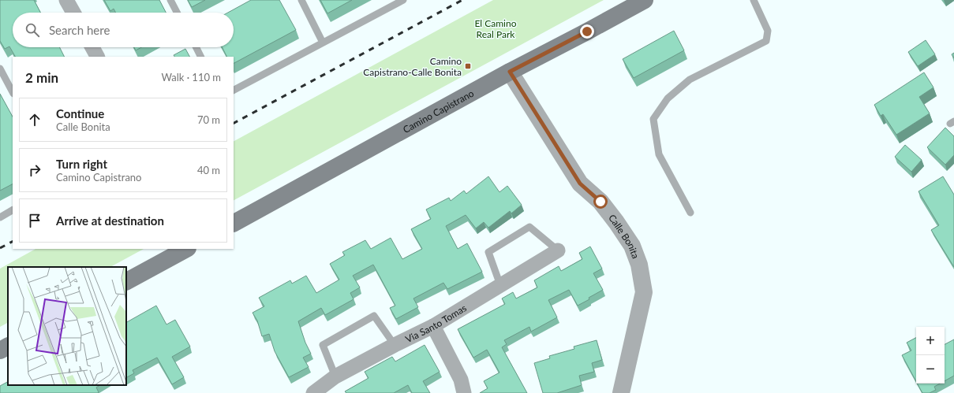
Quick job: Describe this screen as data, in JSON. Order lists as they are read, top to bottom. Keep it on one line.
{"streets":{"main road":["Camino Capistrano"],"street":["Calle Bonita","Via Santo Tomas"]},"crossings":[["Camino Capistrano","Calle Bonita"]],"parks":["El Camino Real Park"],"places":{"transit":["Camino Capistrano-Calle Bonita"]},"page":{"search":"Search here","heading":["2 min","Walk · 110 m"],"list":[["Continue","Calle Bonita","70 m"],["Turn right","Camino Capistrano","40 m"],"Arrive at destination"],"map_buttons":["+","−"]}}
